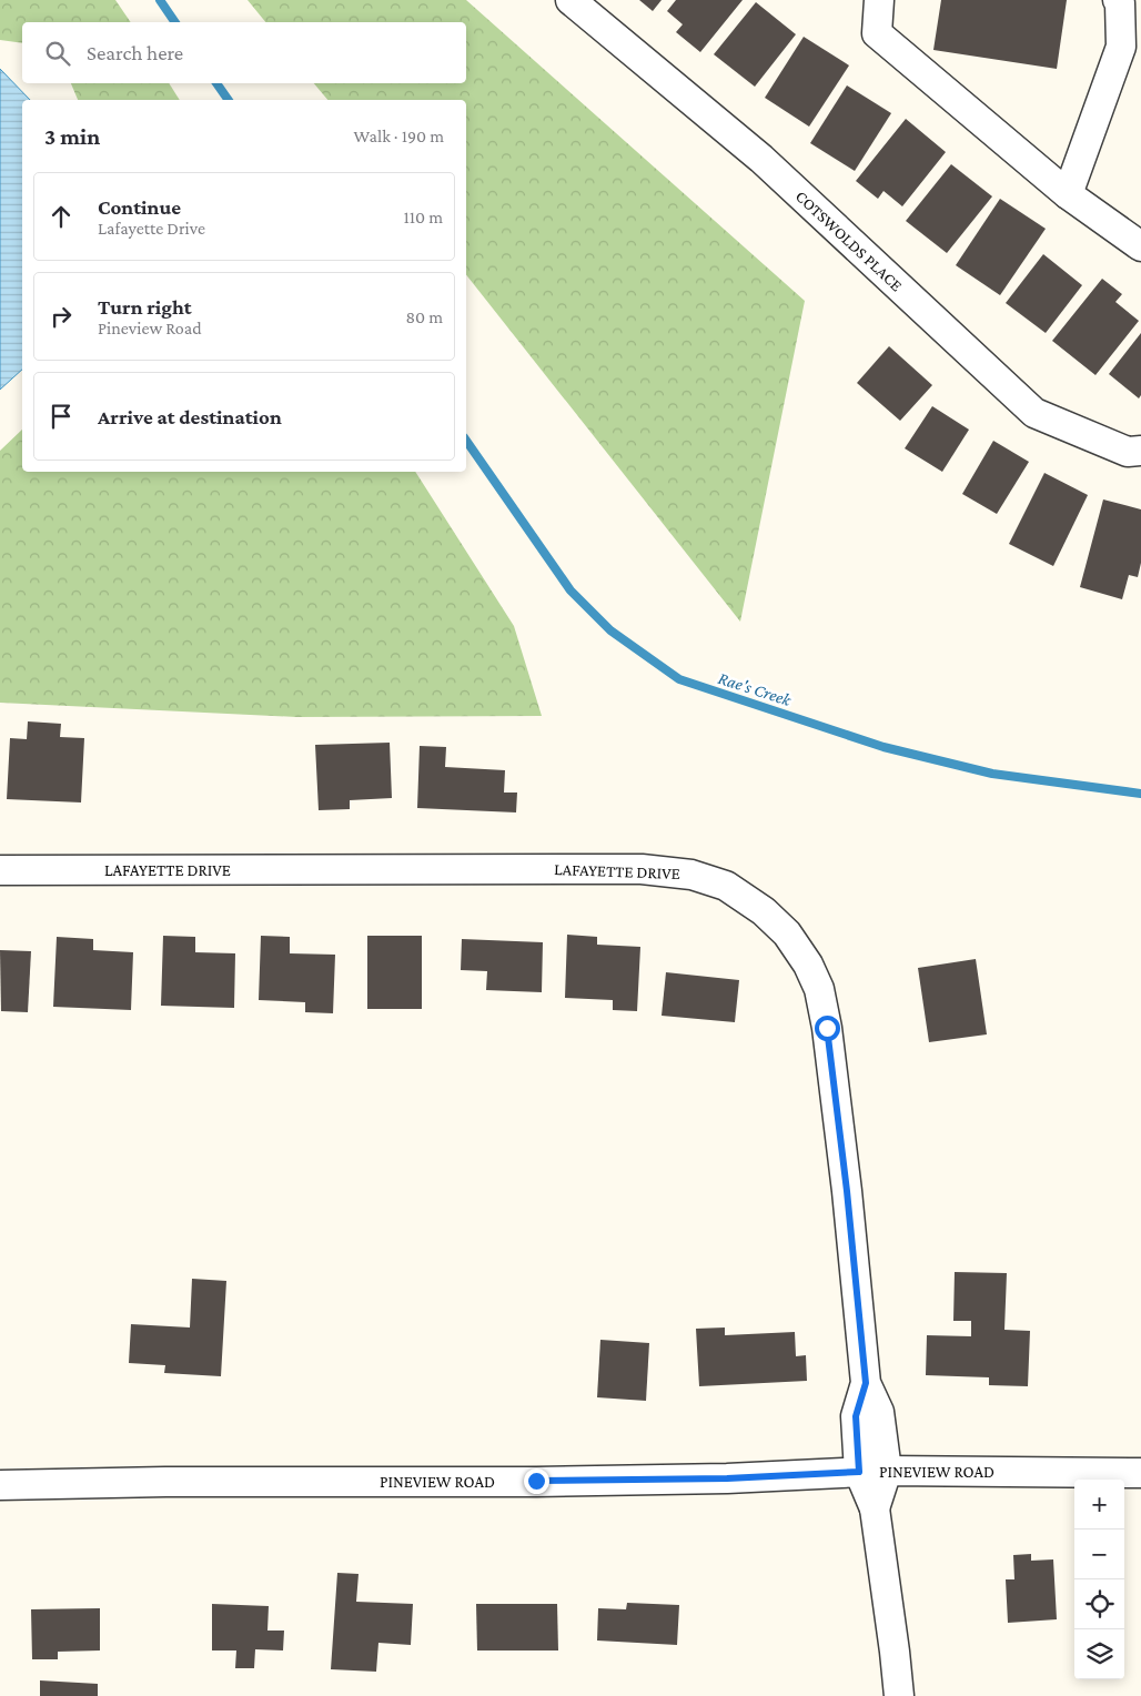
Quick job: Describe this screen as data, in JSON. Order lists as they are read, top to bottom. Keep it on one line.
{"streets":{"street":["COTSWOLDS PLACE","LAFAYETTE DRIVE","PINEVIEW ROAD"]},"crossings":[["LAFAYETTE DRIVE","PINEVIEW ROAD"]],"water":["Rae's Creek"],"page":{"search":"Search here","heading":["3 min","Walk · 190 m"],"list":[["Continue","Lafayette Drive","110 m"],["Turn right","Pineview Road","80 m"],"Arrive at destination"],"map_buttons":["+","−"]}}
